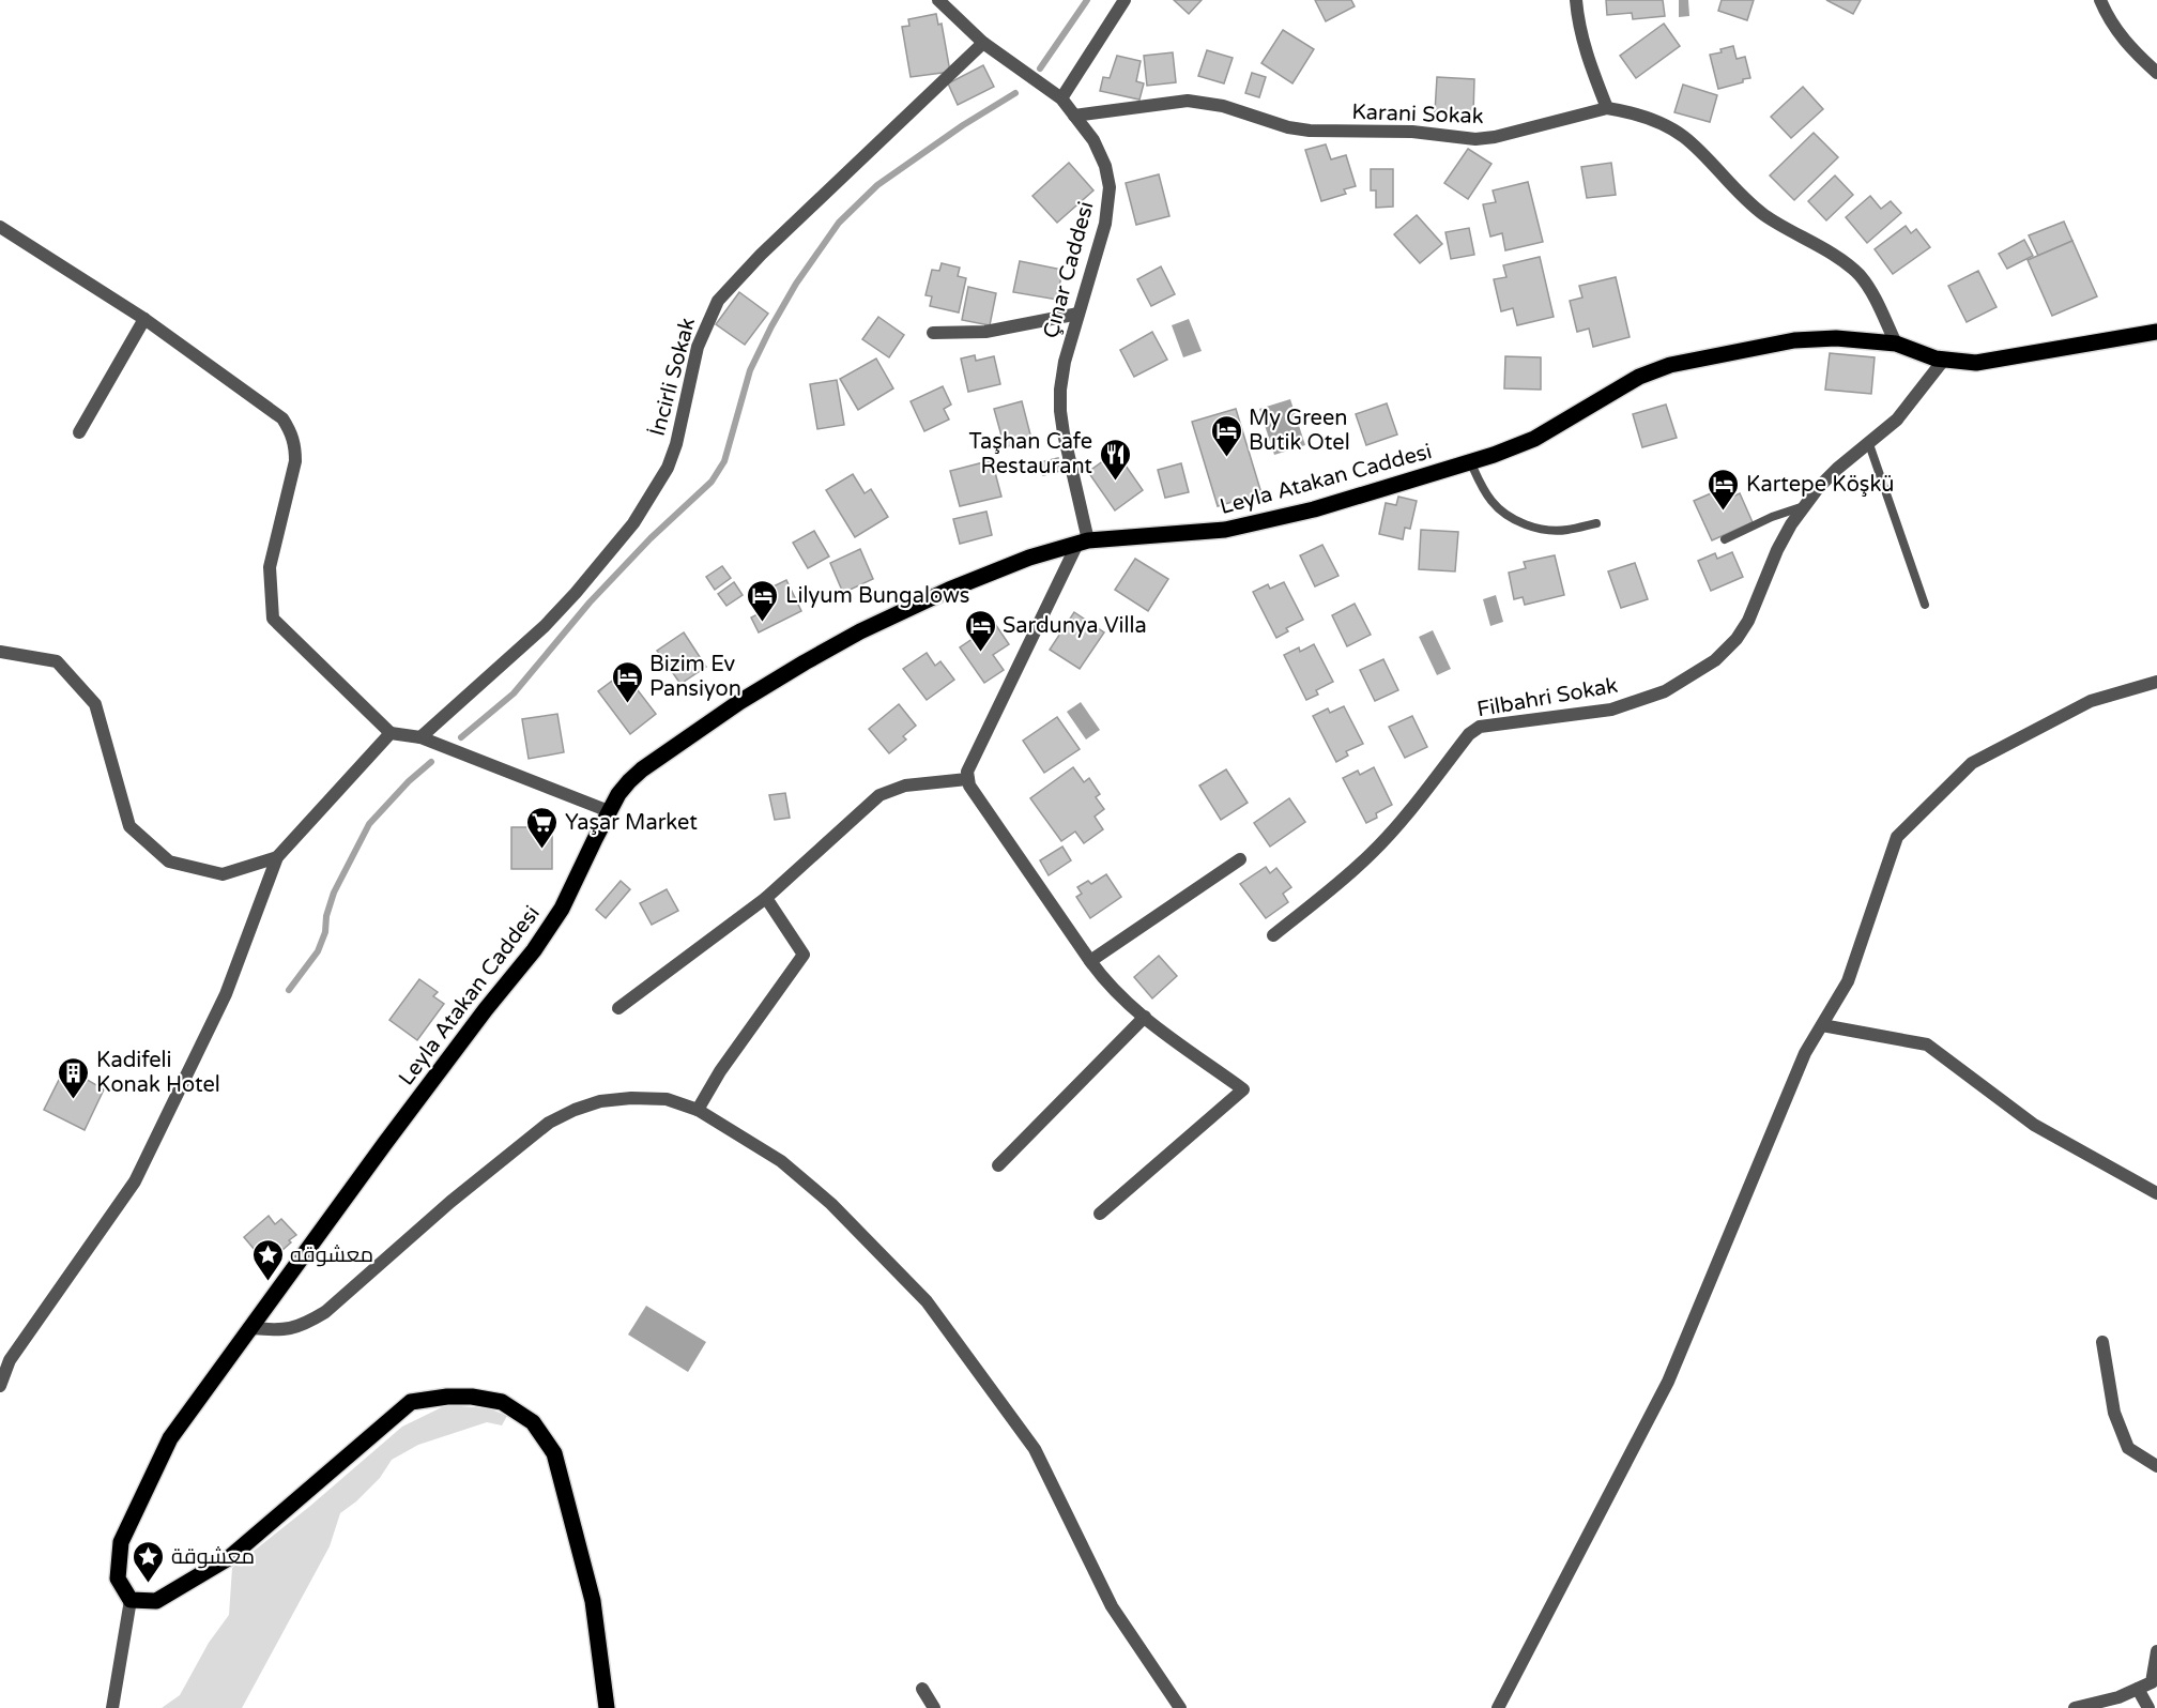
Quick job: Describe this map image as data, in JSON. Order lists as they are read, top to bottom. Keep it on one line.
{"streets":{"main road":["Leyla Atakan Caddesi"],"street":["Karani Sokak","Çınar Caddesi","İncirli Sokak","Filbahri Sokak"]},"crossings":[["Karani Sokak","Çınar Caddesi"],["Karani Sokak","Leyla Atakan Caddesi"],["Çınar Caddesi","İncirli Sokak"],["Çınar Caddesi","Leyla Atakan Caddesi"],["Leyla Atakan Caddesi","Filbahri Sokak"]],"places":{"hotel":["My Green Butik Otel","Kartepe Köşkü","Lilyum Bungalows","Sardunya Villa","Bizim Ev Pansiyon"],"restaurant":["Taşhan Cafe Restaurant"],"supermarket":["Yaşar Market"],"building":["Kadifeli Konak Hotel"],"place":["معشوقه","معشوقة"]}}
